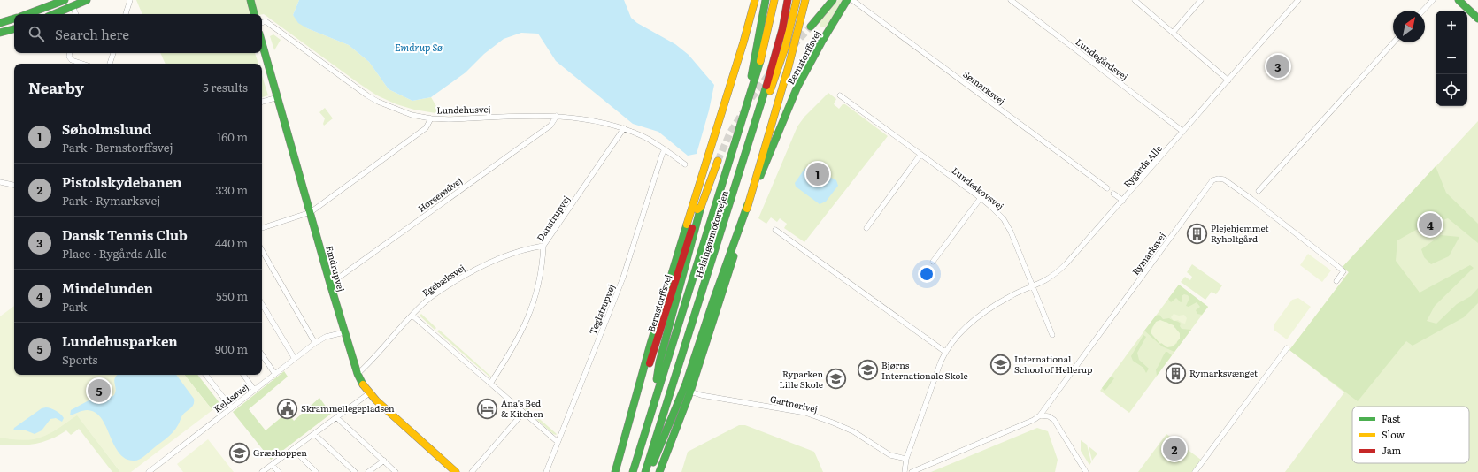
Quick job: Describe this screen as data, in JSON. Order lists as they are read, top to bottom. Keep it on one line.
{"streets":{"main road":["Bernstorffsvej","Helsingørmotorvejen","Emdrupvej"],"street":["Lundegårdsvej","Sømarksvej","Lundehusvej","Rygårds Alle","Lundeskovsvej","Horserødvej","Danstrupvej","Rymarksvej","Egebæksvej","Teglstrupvej","Keldsøvej","Gartnerivej"]},"crossings":[["Lundegårdsvej","Rygårds Alle"],["Lundehusvej","Horserødvej"],["Lundehusvej","Danstrupvej"],["Lundehusvej","Teglstrupvej"],["Rygårds Alle","Lundeskovsvej"],["Rygårds Alle","Gartnerivej"],["Horserødvej","Emdrupvej"],["Danstrupvej","Egebæksvej"],["Emdrupvej","Egebæksvej"],["Emdrupvej","Keldsøvej"]],"water":["Emdrup Sø"],"places":{"building":["Plejehjemmet Ryholtgård","Rymarksvænget"],"school or university":["International School of Hellerup","Bjørns Internationale Skole","Ryparken Lille Skole","Græshoppen"],"public building":["Skrammellegepladsen"],"hotel":["Ana's Bed & Kitchen"]},"legend":["Fast","Slow","Jam"],"north":"top right","page":{"map_buttons":["+","−"],"search":"Search here","pins":["3","1","4","5","2"],"heading":["Nearby","5 results"],"list":[{"mark":"1","name":"Søholmslund","note":"Park · Bernstorffsvej","value":"160 m"},{"mark":"2","name":"Pistolskydebanen","note":"Park · Rymarksvej","value":"330 m"},{"mark":"3","name":"Dansk Tennis Club","note":"Place · Rygårds Alle","value":"440 m"},{"mark":"4","name":"Mindelunden","note":"Park","value":"550 m"},{"mark":"5","name":"Lundehusparken","note":"Sports","value":"900 m"}]}}
